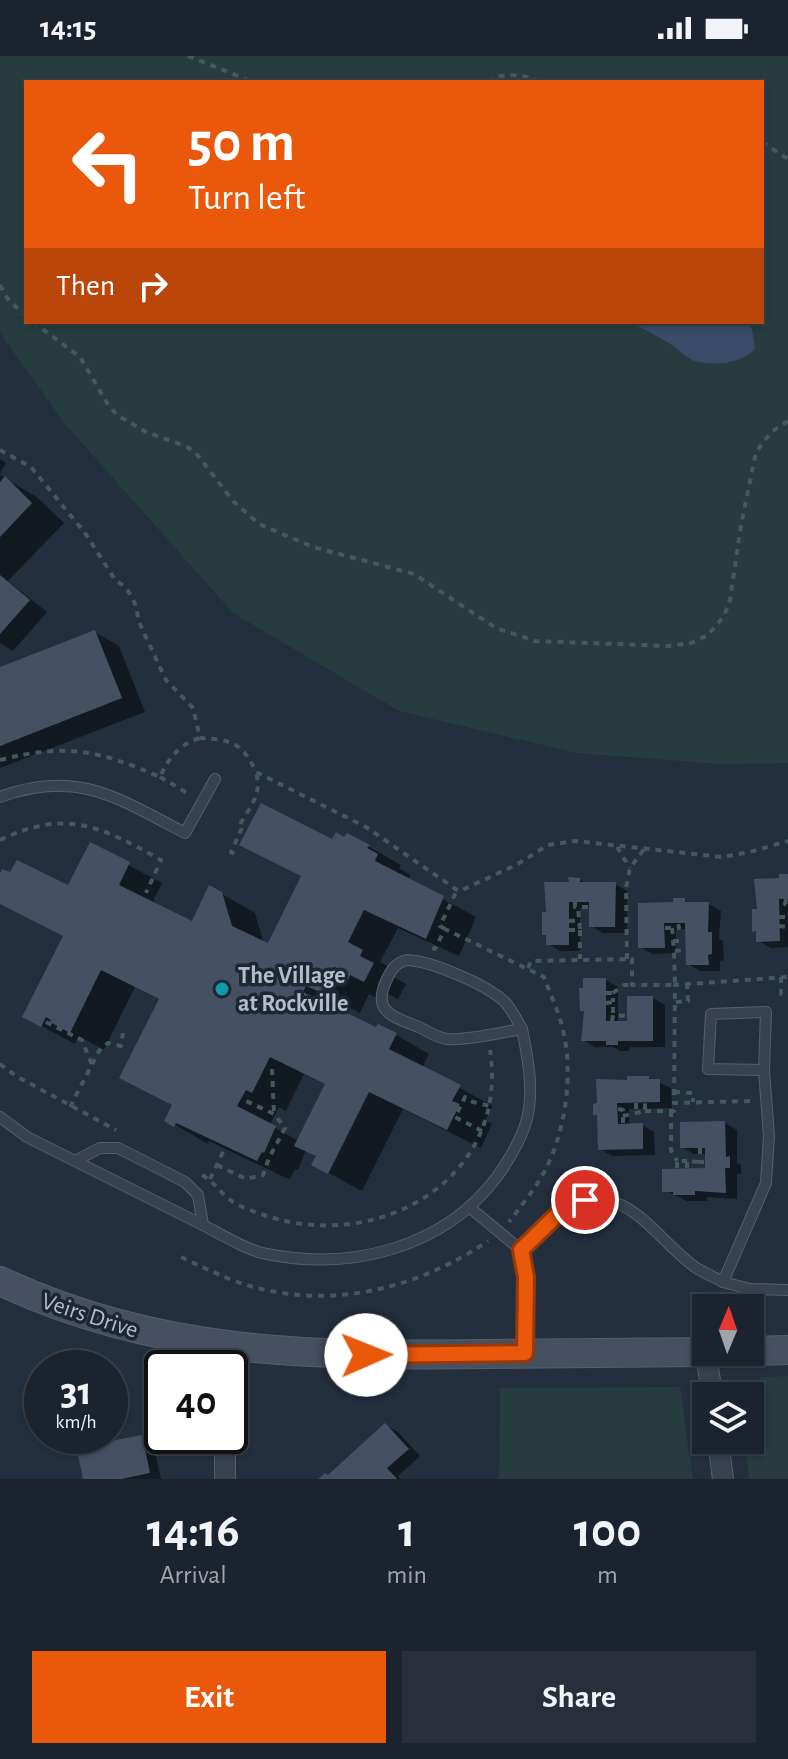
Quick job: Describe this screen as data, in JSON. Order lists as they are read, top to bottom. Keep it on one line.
{"streets":{"street":["Veirs Drive"]},"places":["The Village at Rockville"],"north":"top","page":{"status":"14:15","turn":["50 m","Turn left"],"then":"Then","speed":"31 km/h","limit":"40","eta":["14:16","Arrival","1","min","100","m"],"buttons":["Exit","Share"]}}
